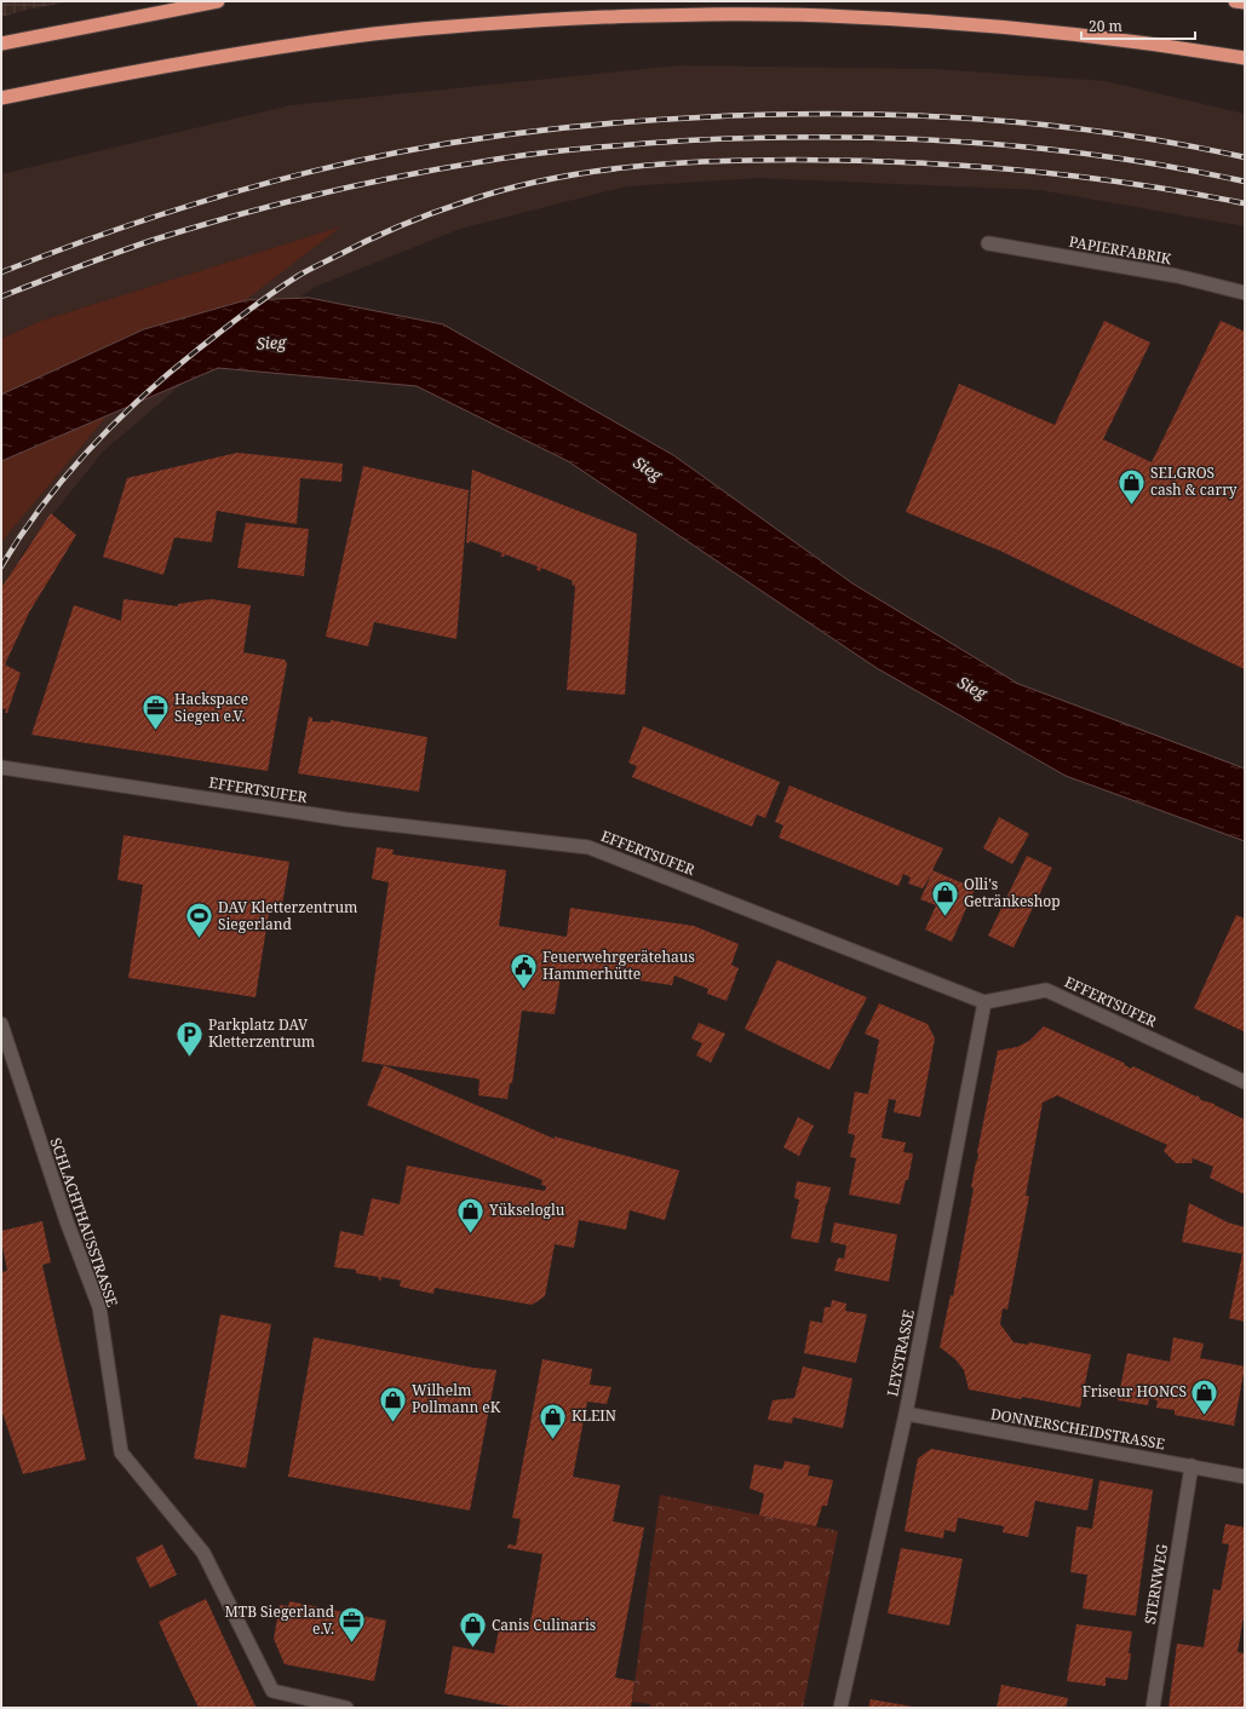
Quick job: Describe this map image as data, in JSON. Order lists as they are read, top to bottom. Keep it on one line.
{"streets":{"street":["PAPIERFABRIK","EFFERTSUFER","SCHLACHTHAUSSTRASSE","LEYSTRASSE","DONNERSCHEIDSTRASSE","STERNWEG"]},"crossings":[["EFFERTSUFER","LEYSTRASSE"],["LEYSTRASSE","DONNERSCHEIDSTRASSE"],["DONNERSCHEIDSTRASSE","STERNWEG"]],"water":["Sieg"],"places":{"shop":["SELGROS cash & carry","Olli's Getränkeshop","Yükseloglu","Friseur HONCS","Wilhelm Pollmann eK","KLEIN","Canis Culinaris"],"office":["Hackspace Siegen e.V.","MTB Siegerland e.V."],"sports":["DAV Kletterzentrum Siegerland"],"public building":["Feuerwehrgerätehaus Hammerhütte"],"parking":["Parkplatz DAV Kletterzentrum"]},"scale_bar":"20 m"}
